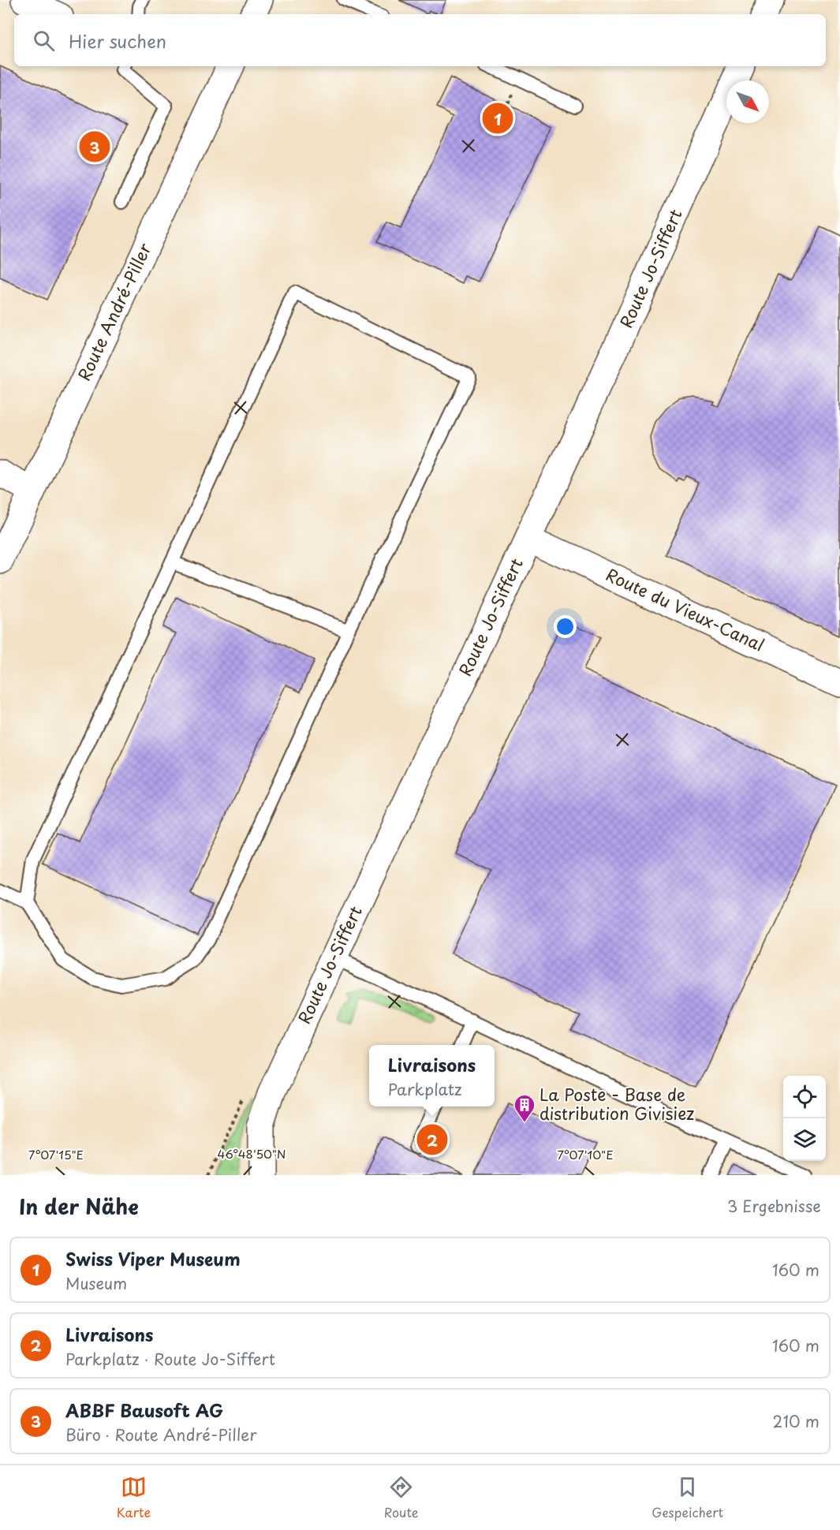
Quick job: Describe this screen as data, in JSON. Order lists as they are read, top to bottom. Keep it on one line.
{"streets":{"street":["Route Jo-Siffert","Route André-Piller","Route du Vieux-Canal"]},"crossings":[["Route Jo-Siffert","Route du Vieux-Canal"]],"places":{"building":["La Poste - Base de distribution Givisiez"]},"north":"bottom right","page":{"search":"Hier suchen","pins":["1","3","2"],"popup":["Livraisons","Parkplatz"],"heading":["In der Nähe","3 Ergebnisse"],"list":[{"mark":"1","name":"Swiss Viper Museum","note":"Museum","value":"160 m"},{"mark":"2","name":"Livraisons","note":"Parkplatz · Route Jo-Siffert","value":"160 m"},{"mark":"3","name":"ABBF Bausoft AG","note":"Büro · Route André-Piller","value":"210 m"}],"nav":["Karte","Route","Gespeichert"]},"coordinates":["46°48'50\"N","7°07'15\"E","7°07'10\"E"]}
